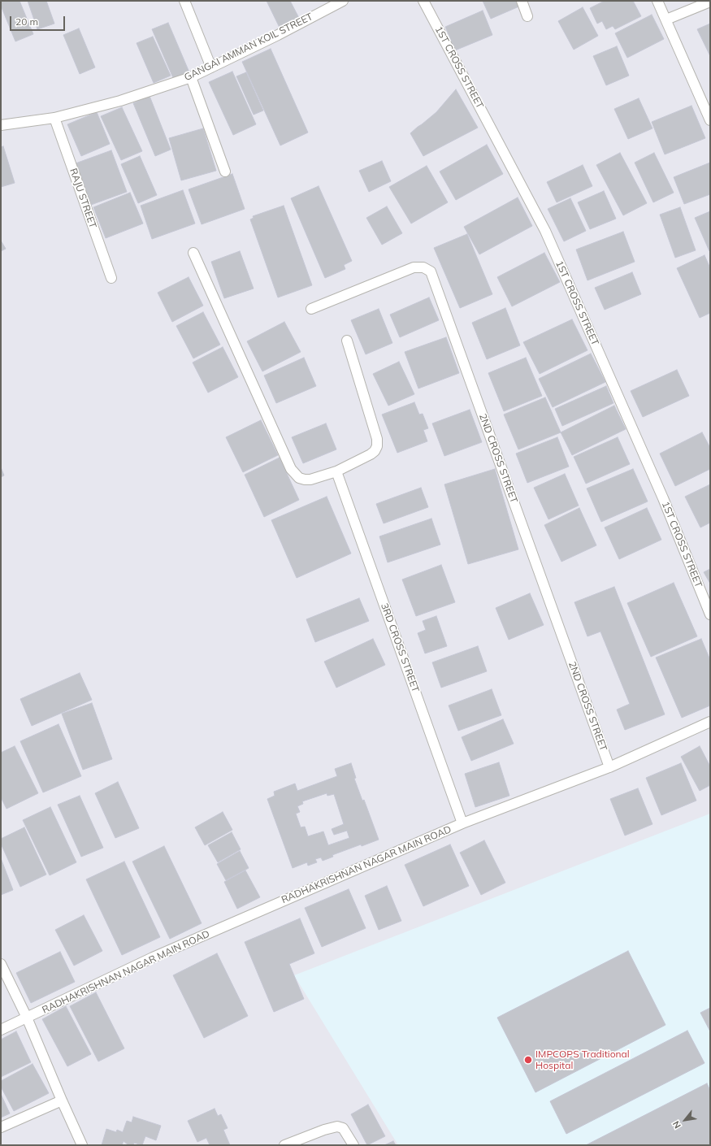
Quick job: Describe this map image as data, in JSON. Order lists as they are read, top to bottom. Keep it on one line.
{"streets":{"street":["GANGAI AMMAN KOIL STREET","1ST CROSS STREET","RAJU STREET","2ND CROSS STREET","3RD CROSS STREET","RADHAKRISHNAN NAGAR MAIN ROAD"]},"crossings":[["GANGAI AMMAN KOIL STREET","RAJU STREET"],["2ND CROSS STREET","RADHAKRISHNAN NAGAR MAIN ROAD"],["3RD CROSS STREET","RADHAKRISHNAN NAGAR MAIN ROAD"]],"places":["IMPCOPS Traditional Hospital"],"scale_bar":"20 m","north":"bottom left"}
